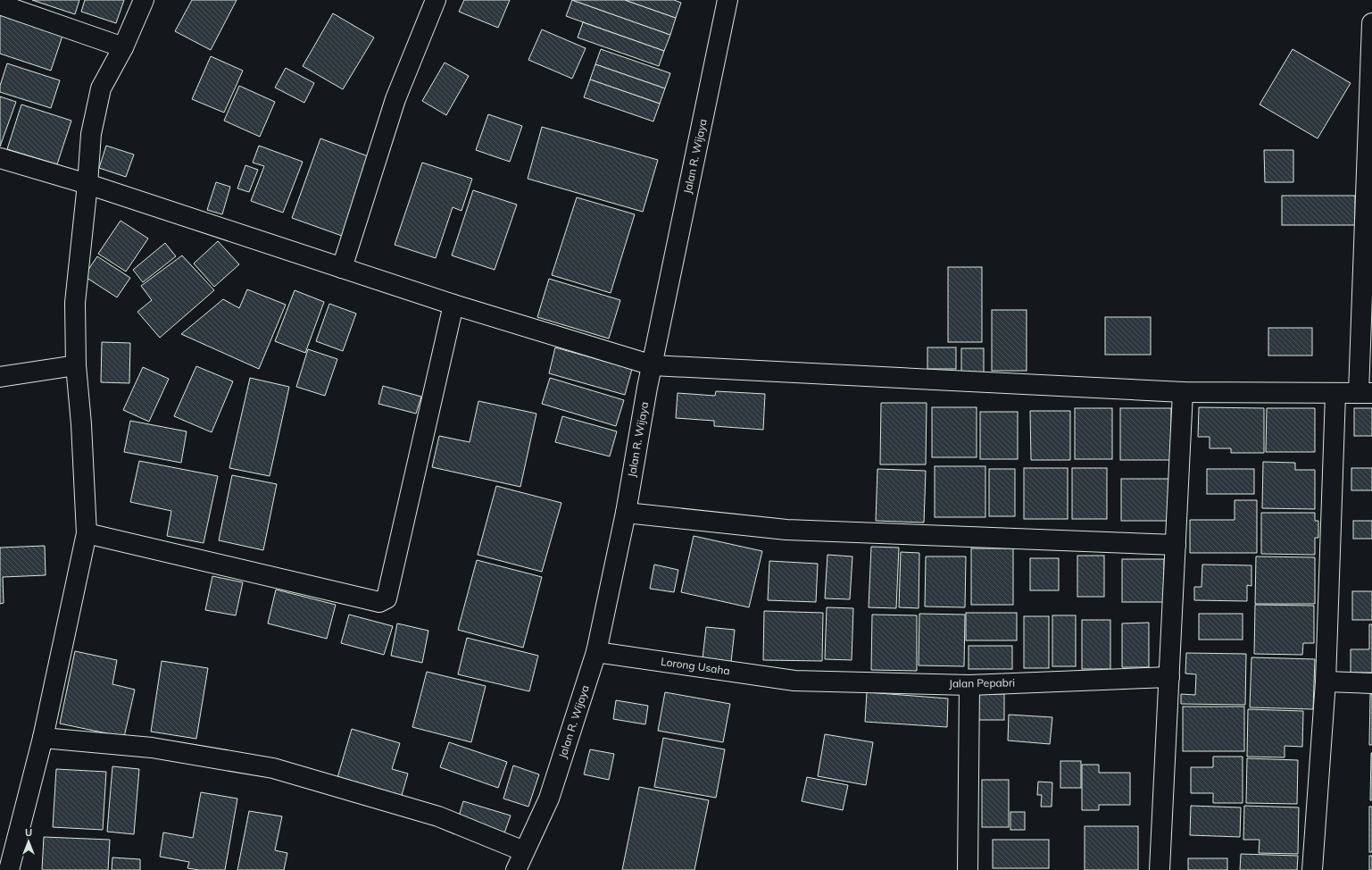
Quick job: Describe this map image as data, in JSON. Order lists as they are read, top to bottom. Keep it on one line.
{"streets":{"street":["Jalan R. Wijaya","Lorong Usaha","Jalan Pepabri"]},"crossings":[["Jalan R. Wijaya","Lorong Usaha"],["Lorong Usaha","Jalan Pepabri"]],"north":"top"}
